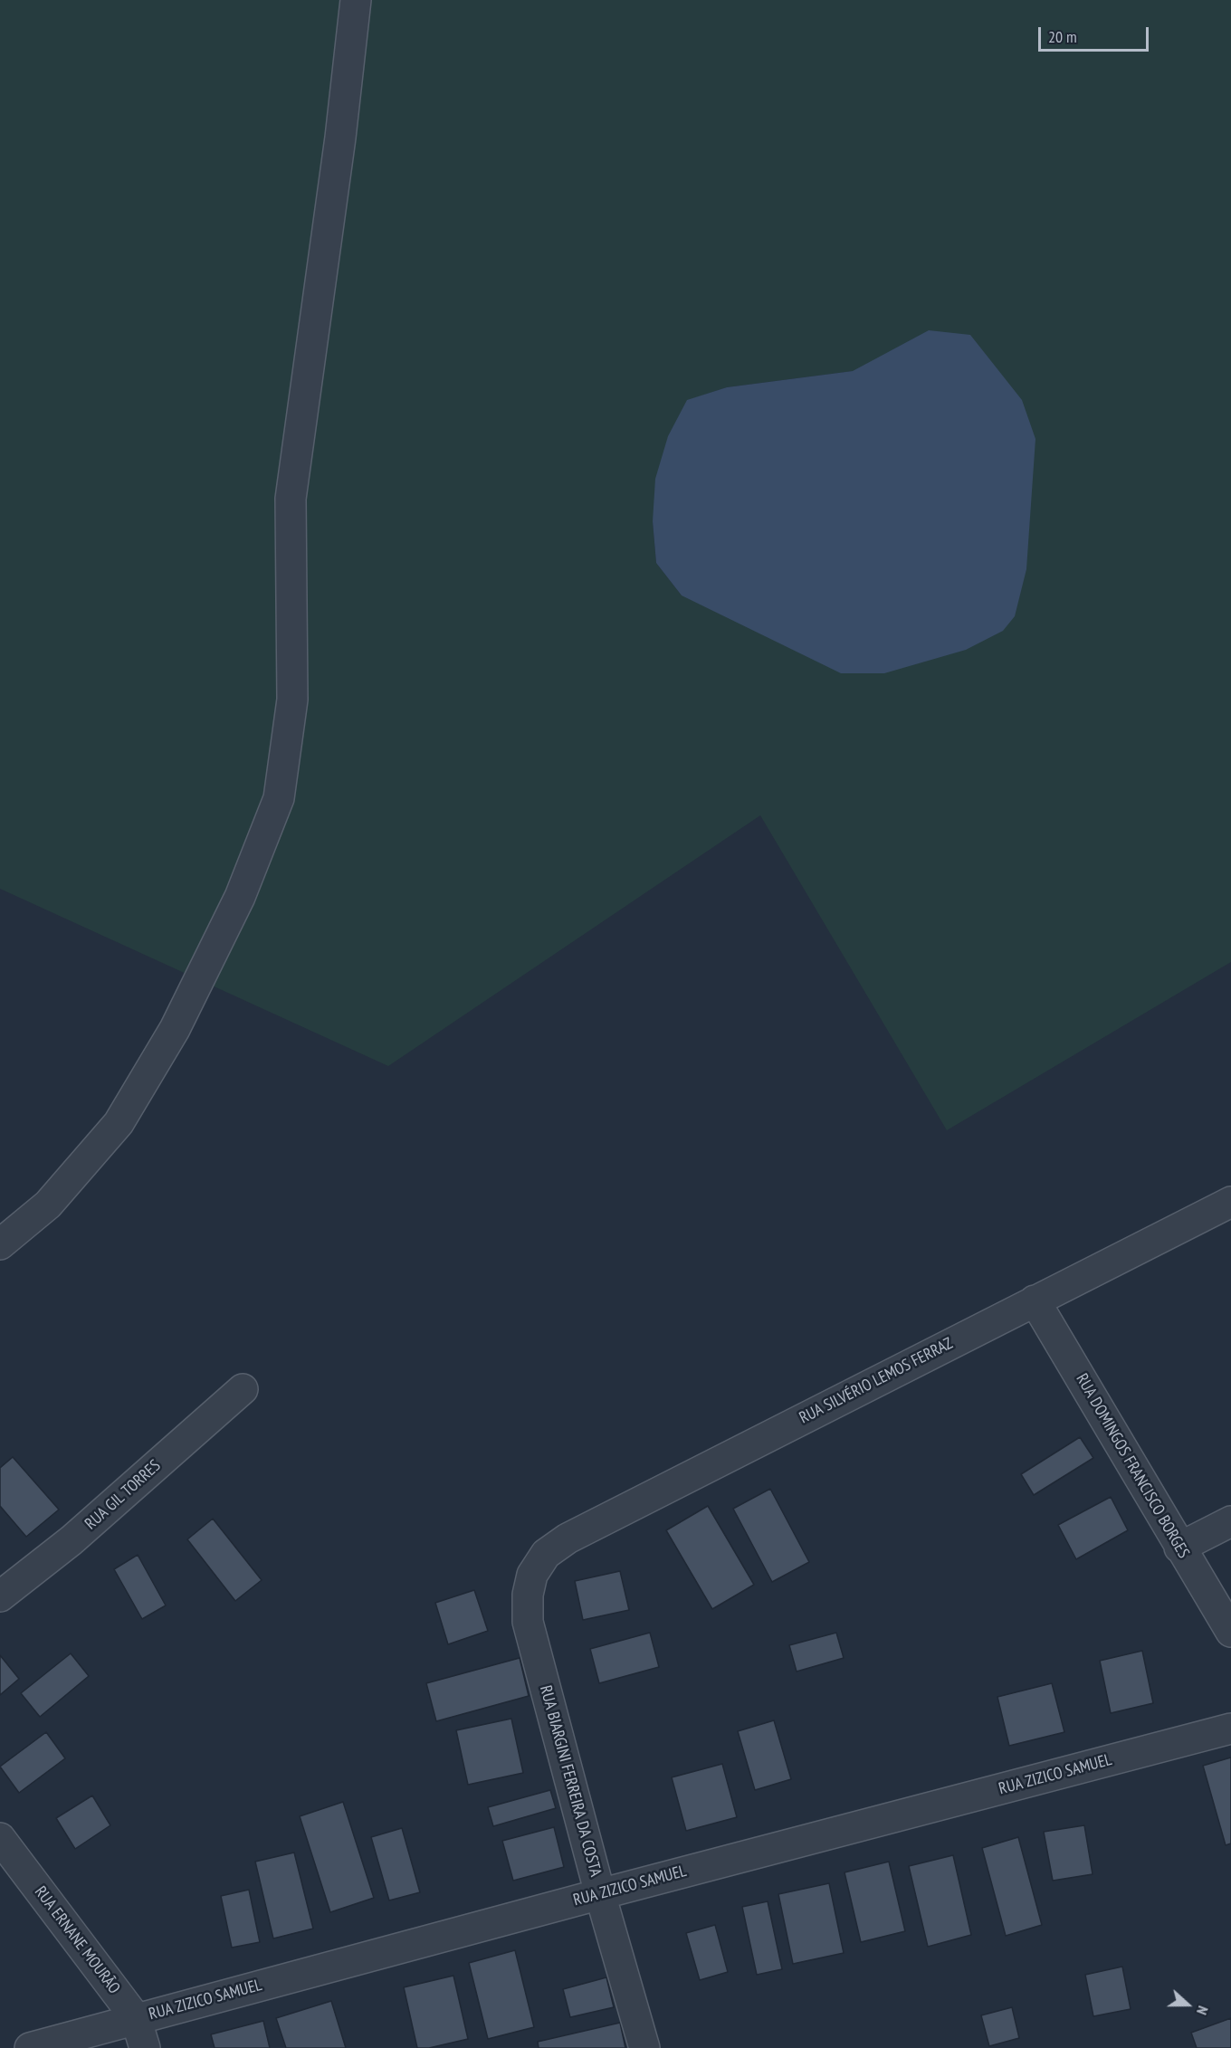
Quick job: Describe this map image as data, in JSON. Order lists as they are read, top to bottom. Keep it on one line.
{"streets":{"street":["RUA SILVÉRIO LEMOS FERRAZ","RUA DOMINGOS FRANCISCO BORGES","RUA GIL TORRES","RUA ZIZICO SAMUEL","RUA BIARGINI FERREIRA DA COSTA","RUA ERNANE MOURÃO"]},"crossings":[["RUA SILVÉRIO LEMOS FERRAZ","RUA DOMINGOS FRANCISCO BORGES"],["RUA SILVÉRIO LEMOS FERRAZ","RUA BIARGINI FERREIRA DA COSTA"],["RUA ZIZICO SAMUEL","RUA BIARGINI FERREIRA DA COSTA"],["RUA ZIZICO SAMUEL","RUA ERNANE MOURÃO"]],"scale_bar":"20 m","north":"right"}
